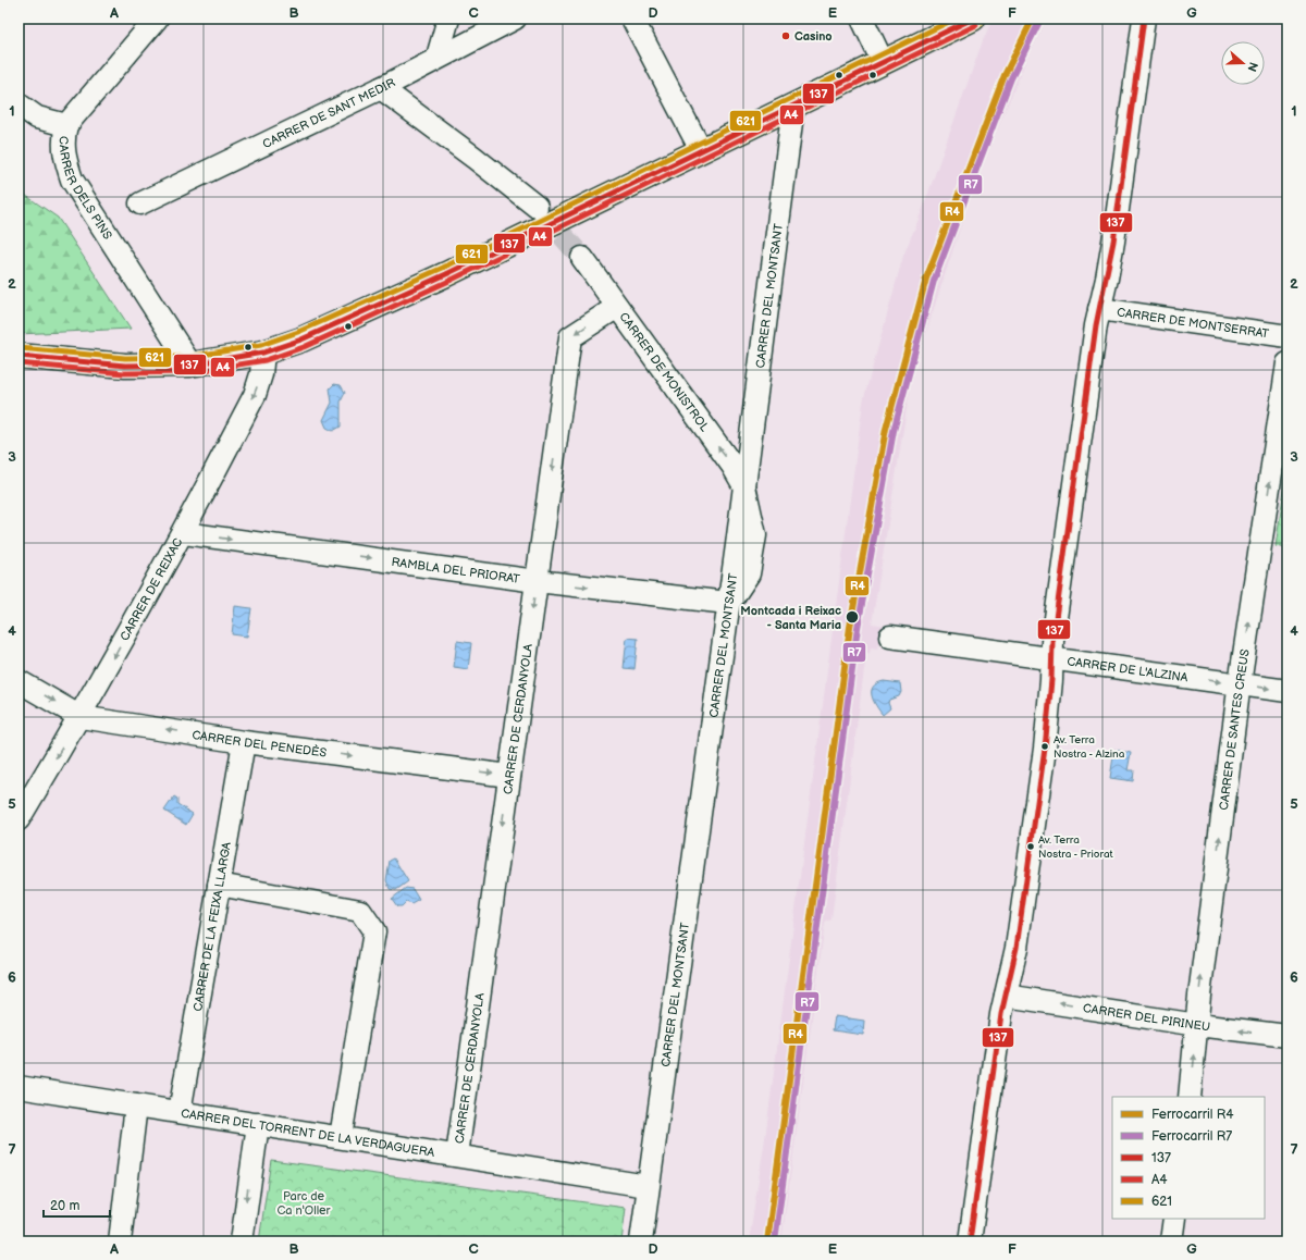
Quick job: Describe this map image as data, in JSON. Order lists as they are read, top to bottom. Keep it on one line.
{"streets":{"street":["CARRER DE SANT MEDIR","CARRER DELS PINS","CARRER DEL MONTSANT","CARRER DE MONTSERRAT","CARRER DE MONISTROL","RAMBLA DEL PRIORAT","CARRER DE REIXAC","CARRER DE L'ALZINA","CARRER DE CERDANYOLA","CARRER DE SANTES CREUS","CARRER DEL PENEDÈS","CARRER DE LA FEIXA LLARGA","CARRER DEL PIRINEU","CARRER DEL TORRENT DE LA VERDAGUERA"]},"crossings":[["CARRER DEL MONTSANT","CARRER DE MONISTROL"],["CARRER DEL MONTSANT","RAMBLA DEL PRIORAT"],["CARRER DEL MONTSANT","CARRER DEL TORRENT DE LA VERDAGUERA"],["CARRER DE MONISTROL","CARRER DE CERDANYOLA"],["RAMBLA DEL PRIORAT","CARRER DE REIXAC"],["RAMBLA DEL PRIORAT","CARRER DE CERDANYOLA"],["CARRER DE REIXAC","CARRER DEL PENEDÈS"],["CARRER DE L'ALZINA","CARRER DE SANTES CREUS"],["CARRER DE CERDANYOLA","CARRER DEL PENEDÈS"],["CARRER DE CERDANYOLA","CARRER DEL TORRENT DE LA VERDAGUERA"],["CARRER DE SANTES CREUS","CARRER DEL PIRINEU"],["CARRER DEL PENEDÈS","CARRER DE LA FEIXA LLARGA"],["CARRER DE LA FEIXA LLARGA","CARRER DEL TORRENT DE LA VERDAGUERA"]],"one_way":["CARRER DE MONISTROL","RAMBLA DEL PRIORAT","CARRER DE REIXAC","CARRER DE L'ALZINA","CARRER DE CERDANYOLA","CARRER DEL PIRINEU"],"parks":["Parc de Ca n'Oller"],"places":["Casino","Montcada i Reixac - Santa Maria","Av. Terra Nostra - Alzina","Av. Terra Nostra - Priorat"],"lines":["rail line R4","transit line 137","transit line 621","rail line R7","transit line A4"],"legend":["Ferrocarril R4","Ferrocarril R7","137","A4","621"],"scale_bar":"20 m","north":"right","grid":{"columns":["A","B","C","D","E","F","G"],"rows":["1","2","3","4","5","6","7"]}}
